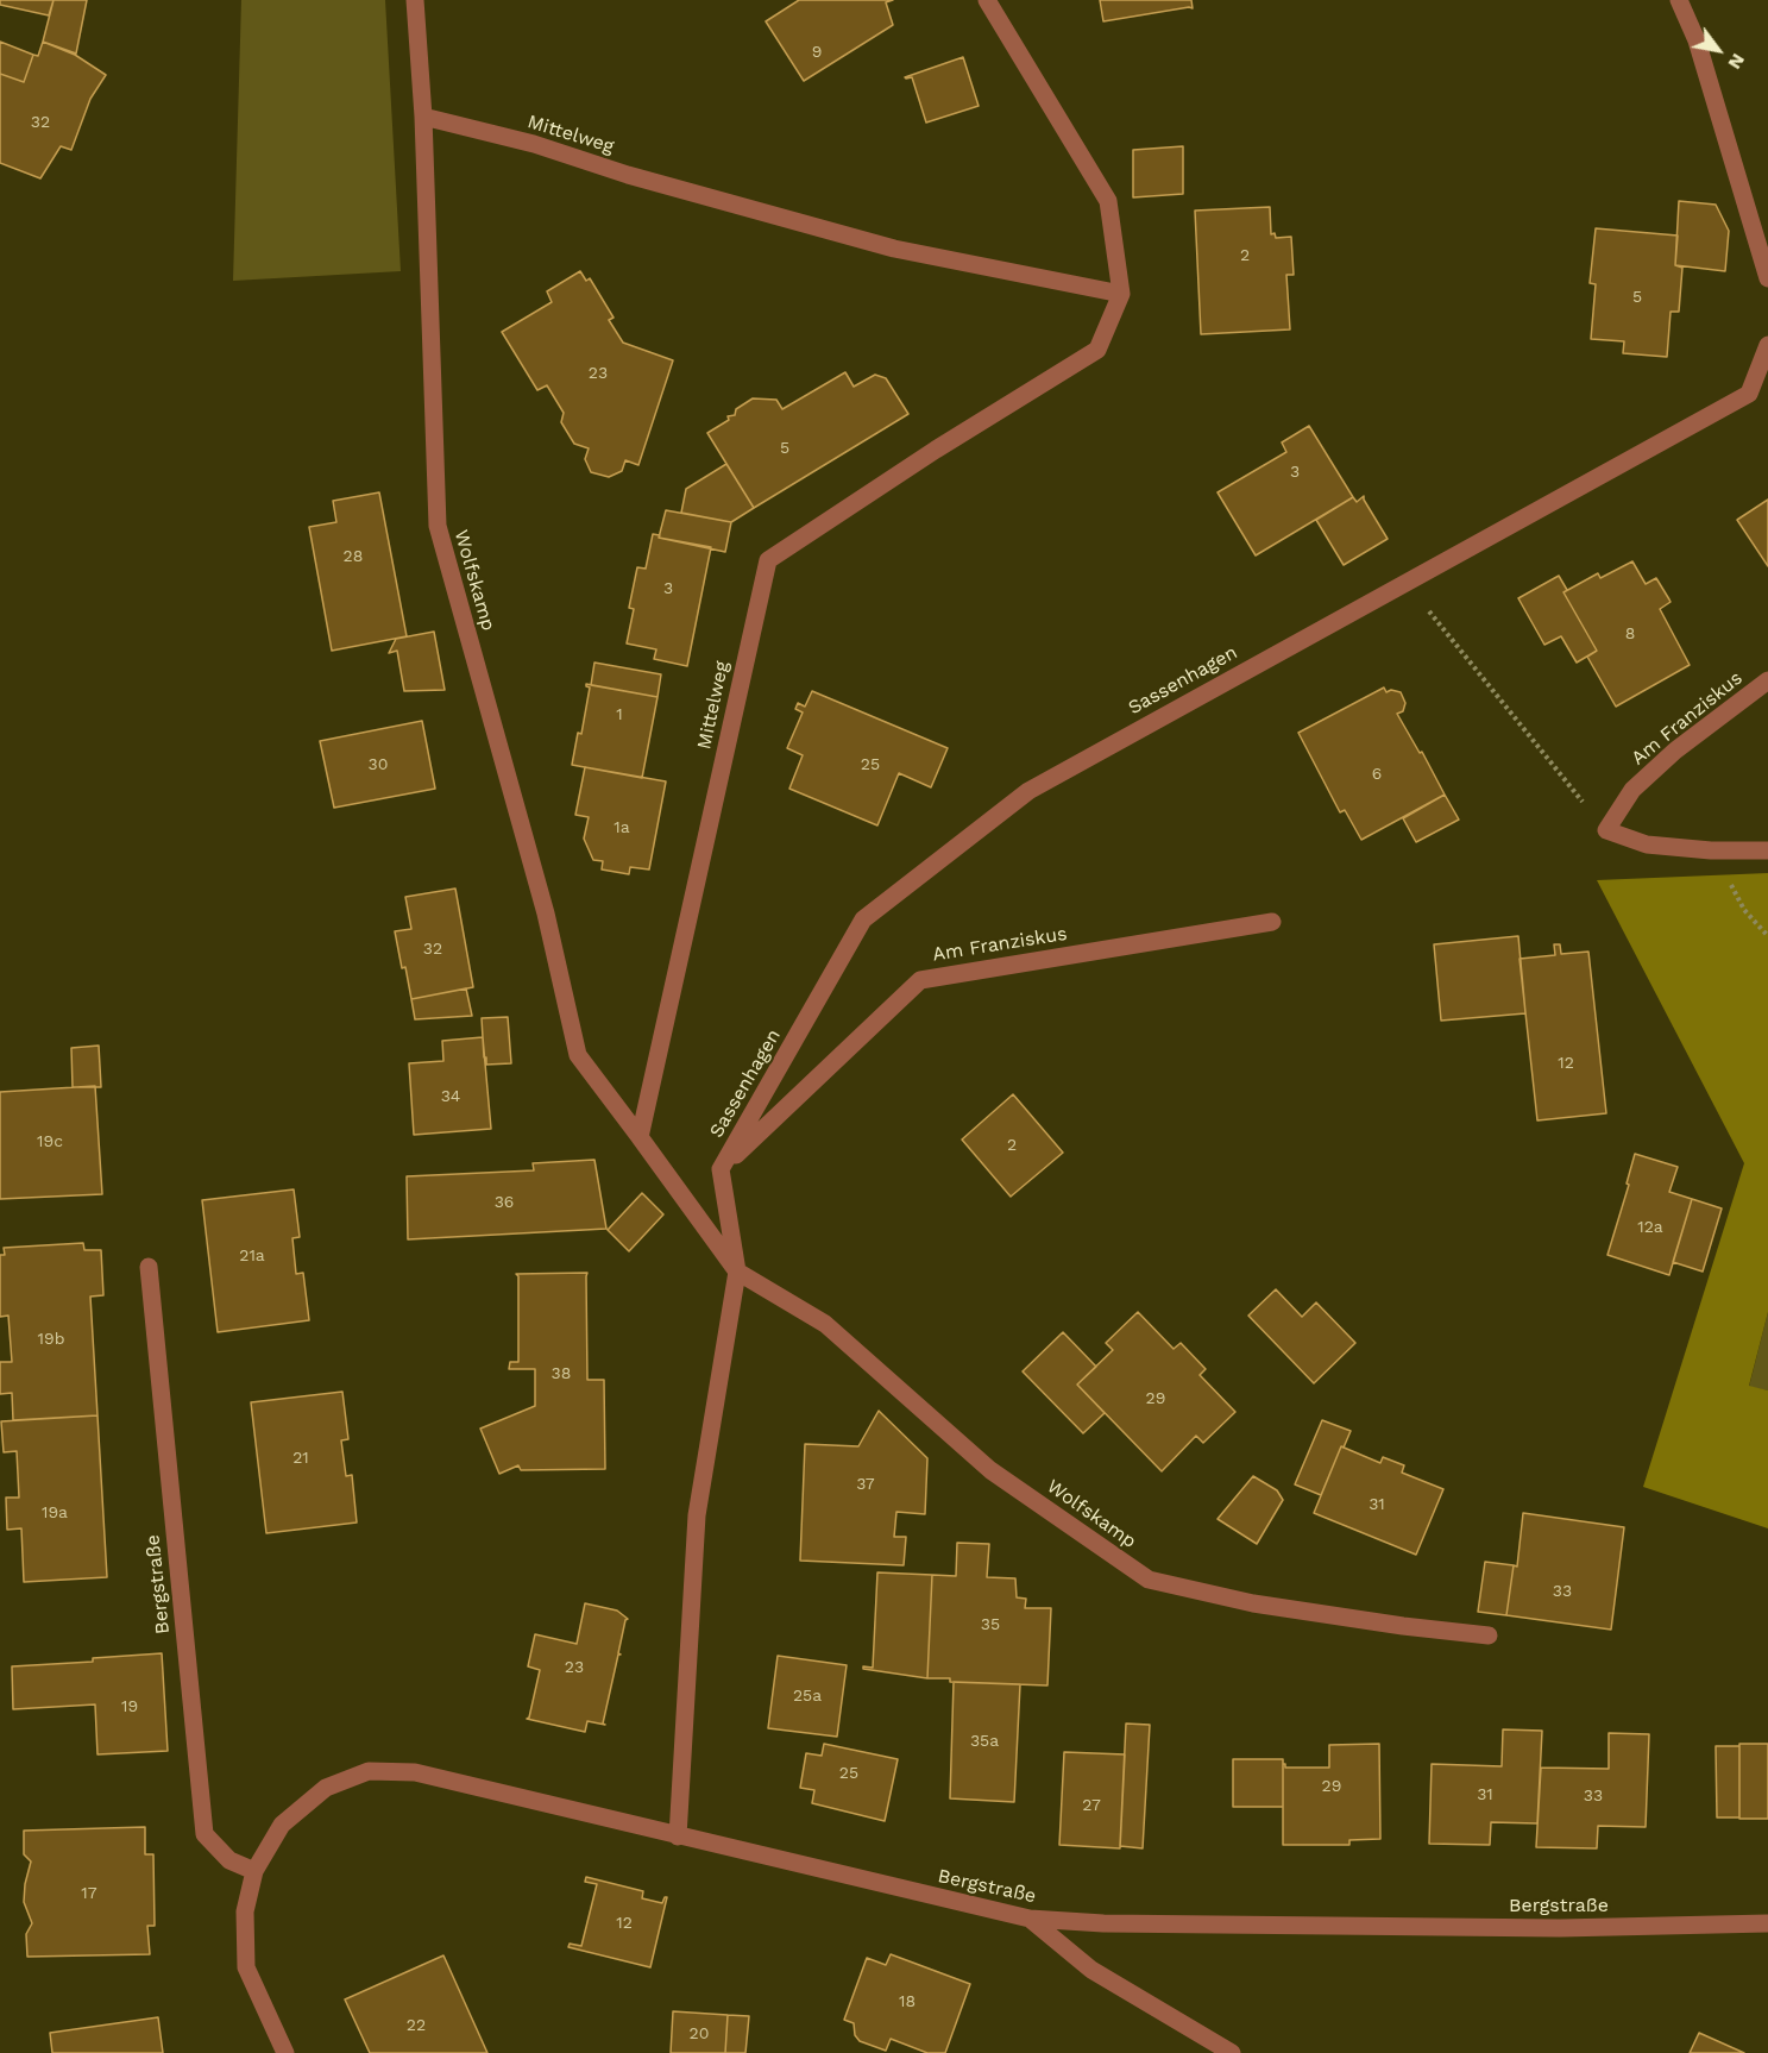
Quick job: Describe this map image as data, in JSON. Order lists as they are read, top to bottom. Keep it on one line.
{"streets":{"street":["Mittelweg","Wolfskamp","Sassenhagen","Am Franziskus","Bergstraße"]},"crossings":[["Mittelweg","Wolfskamp"],["Sassenhagen","Am Franziskus"]],"house_numbers":["9","32","2","5","23","5","3","28","3","8","1","30","25","6","1a","32","12","34","19c","2","36","12a","21a","19b","38","29","21","37","31","19a","33","35","23","25a","19","35a","25","29","31","33","27","17","12","18","22","20"],"north":"bottom right"}
